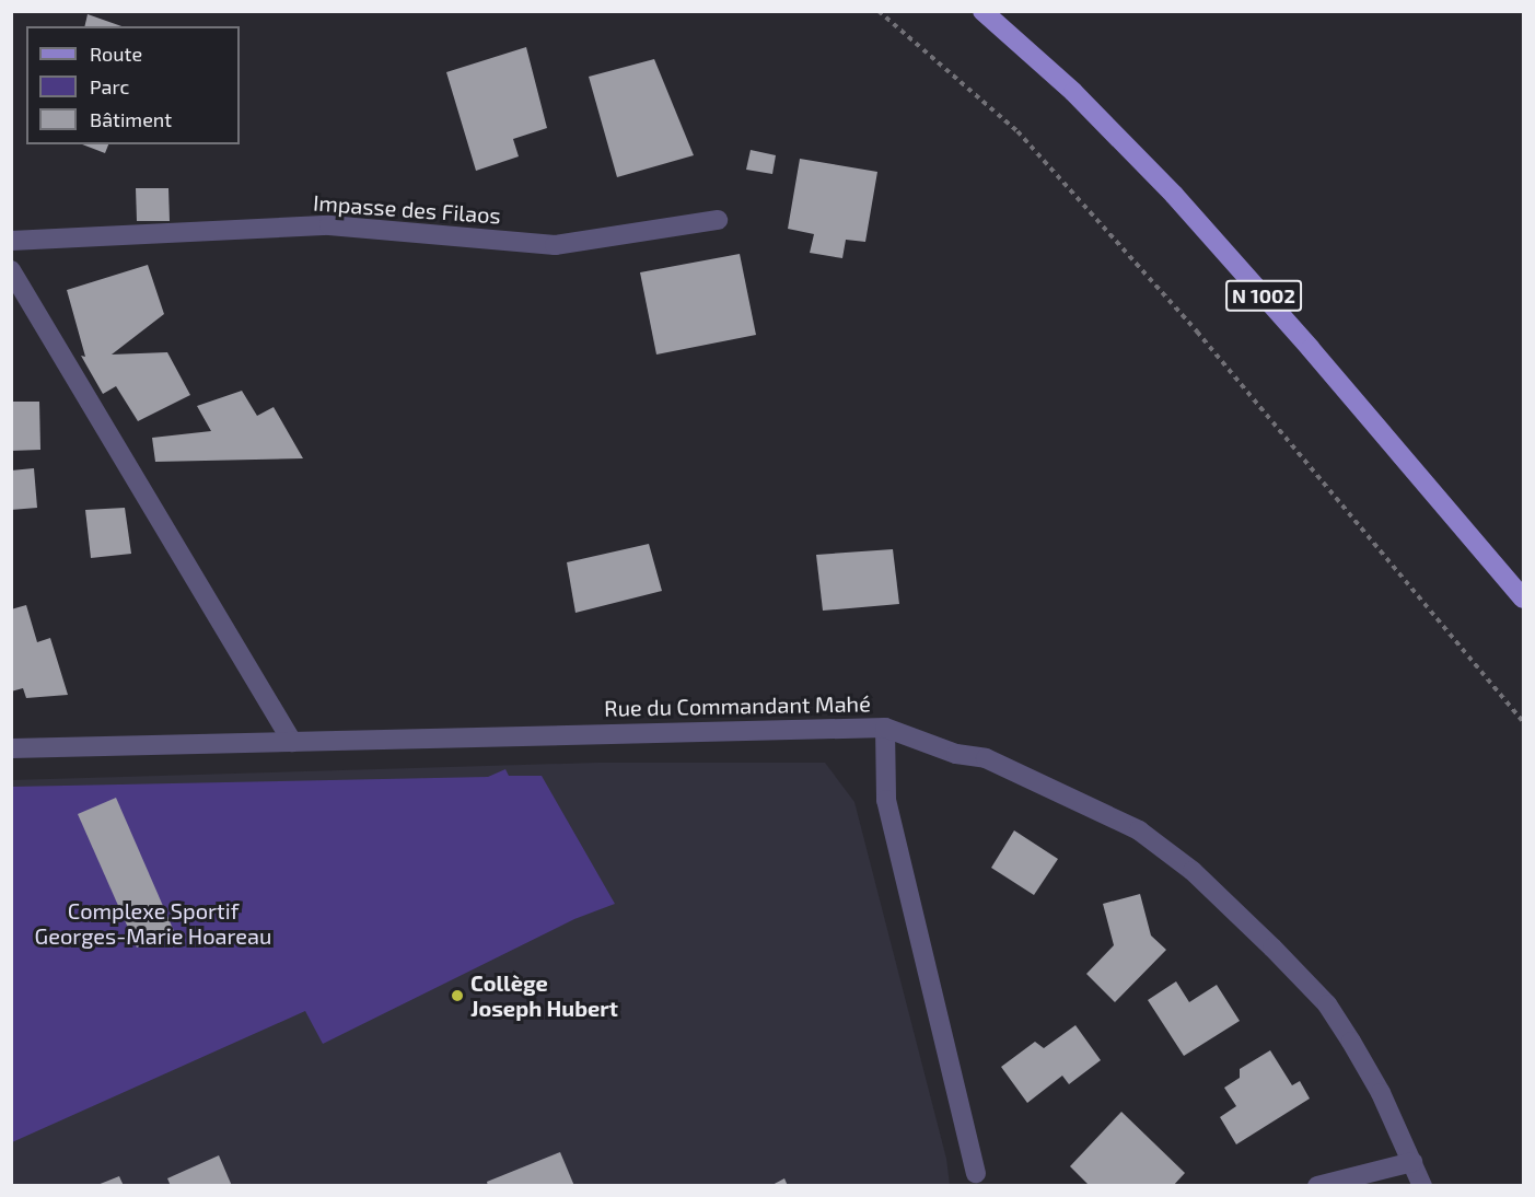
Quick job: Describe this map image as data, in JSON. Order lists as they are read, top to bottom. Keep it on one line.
{"streets":{"main road":["N 1002"],"street":["Impasse des Filaos","Rue du Commandant Mahé"]},"parks":["Complexe Sportif Georges-Marie Hoareau"],"places":["Collège Joseph Hubert"],"legend":["Route","Parc","Bâtiment"]}
